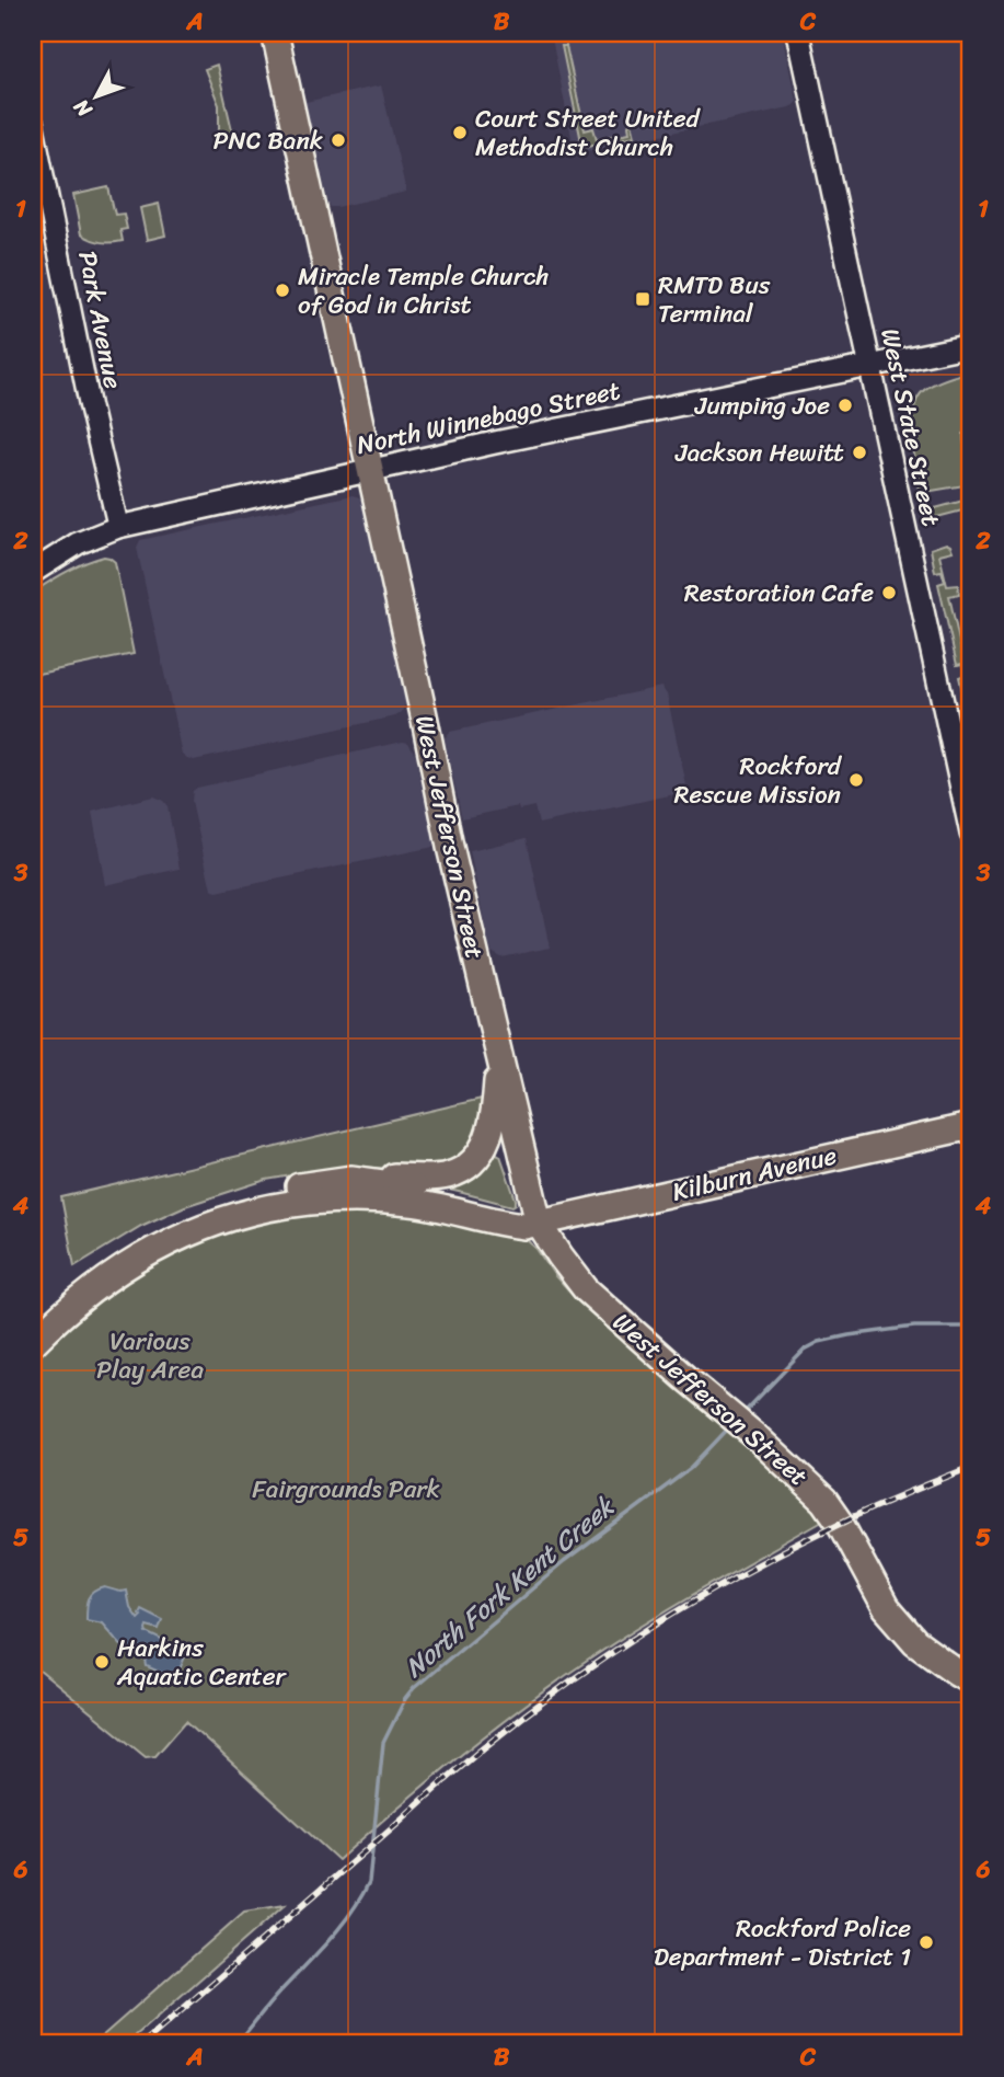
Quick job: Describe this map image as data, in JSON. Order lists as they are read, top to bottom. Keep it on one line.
{"streets":{"main road":["North Winnebago Street","West State Street","West Jefferson Street","Kilburn Avenue"],"street":["Park Avenue"]},"crossings":[["Park Avenue","North Winnebago Street"],["North Winnebago Street","West State Street"],["North Winnebago Street","West Jefferson Street"],["West Jefferson Street","Kilburn Avenue"]],"water":["North Fork Kent Creek"],"parks":["Various Play Area","Fairgrounds Park"],"places":{"other":["Court Street United Methodist Church","PNC Bank","Miracle Temple Church of God in Christ","Jumping Joe","Jackson Hewitt","Restoration Cafe","Rockford Rescue Mission","Harkins Aquatic Center","Rockford Police Department - District 1"],"transit":["RMTD Bus Terminal"]},"north":"bottom left","grid":{"columns":["A","B","C"],"rows":["1","2","3","4","5","6"]}}
